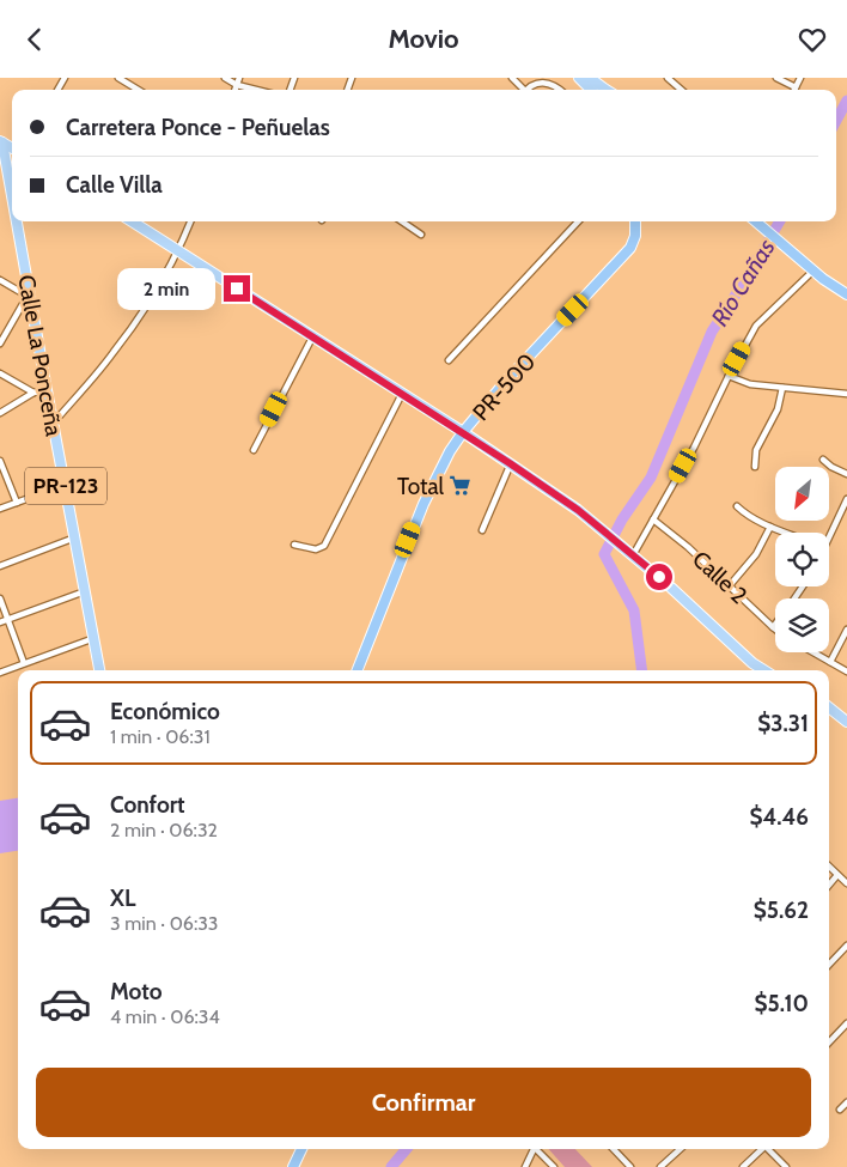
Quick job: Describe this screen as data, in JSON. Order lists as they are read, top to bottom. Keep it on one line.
{"streets":{"highway":["PR-500"],"main road":["Calle La Ponceña","PR-123"],"street":["Calle 2"]},"water":["Río Cañas"],"places":{"supermarket":["Total"]},"north":"bottom left","page":{"header":"Movio","banner":["Carretera Ponce - Peñuelas","Calle Villa"],"bubble":"2 min","list":[{"name":"Económico","note":"1 min · 06:31","value":"$3.31"},{"name":"Confort","note":"2 min · 06:32","value":"$4.46"},{"name":"XL","note":"3 min · 06:33","value":"$5.62"},{"name":"Moto","note":"4 min · 06:34","value":"$5.10"}],"buttons":"Confirmar"}}
